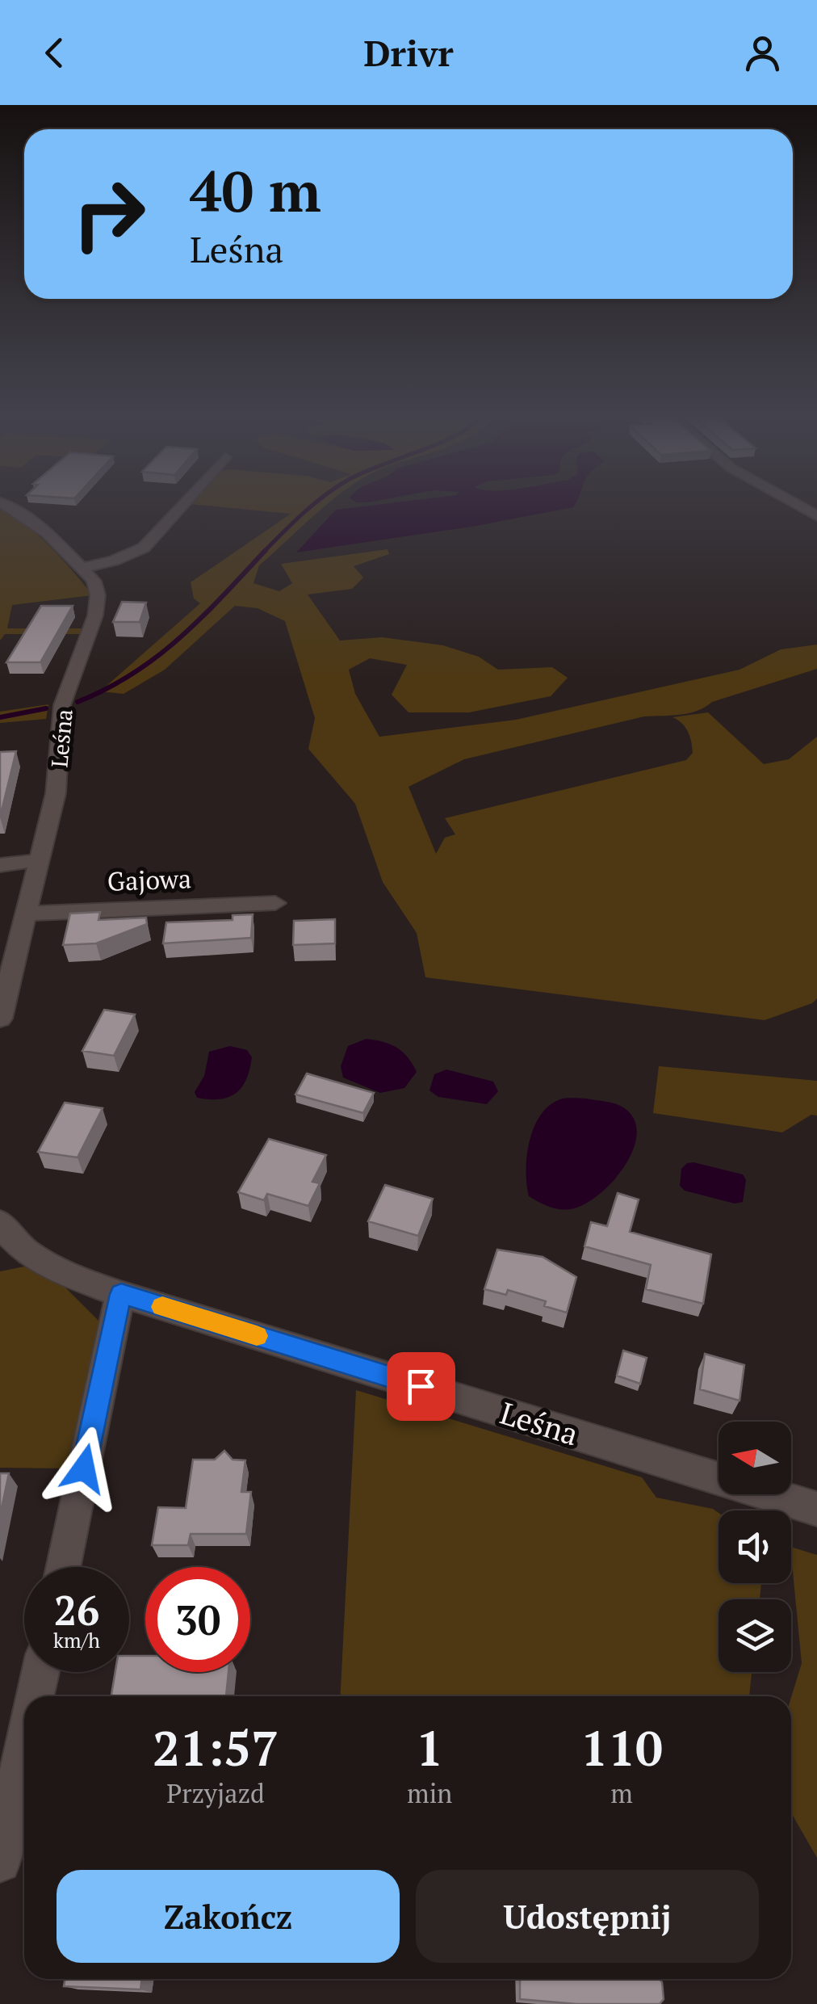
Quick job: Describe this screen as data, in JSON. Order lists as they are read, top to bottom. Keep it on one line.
{"streets":{"street":["Leśna","Gajowa"]},"crossings":[["Leśna","Gajowa"]],"north":"left","page":{"header":"Drivr","turn":["40 m","Leśna"],"speed":"26 km/h","limit":"30","eta":["21:57","Przyjazd","1","min","110","m"],"buttons":["Zakończ","Udostępnij"]}}
